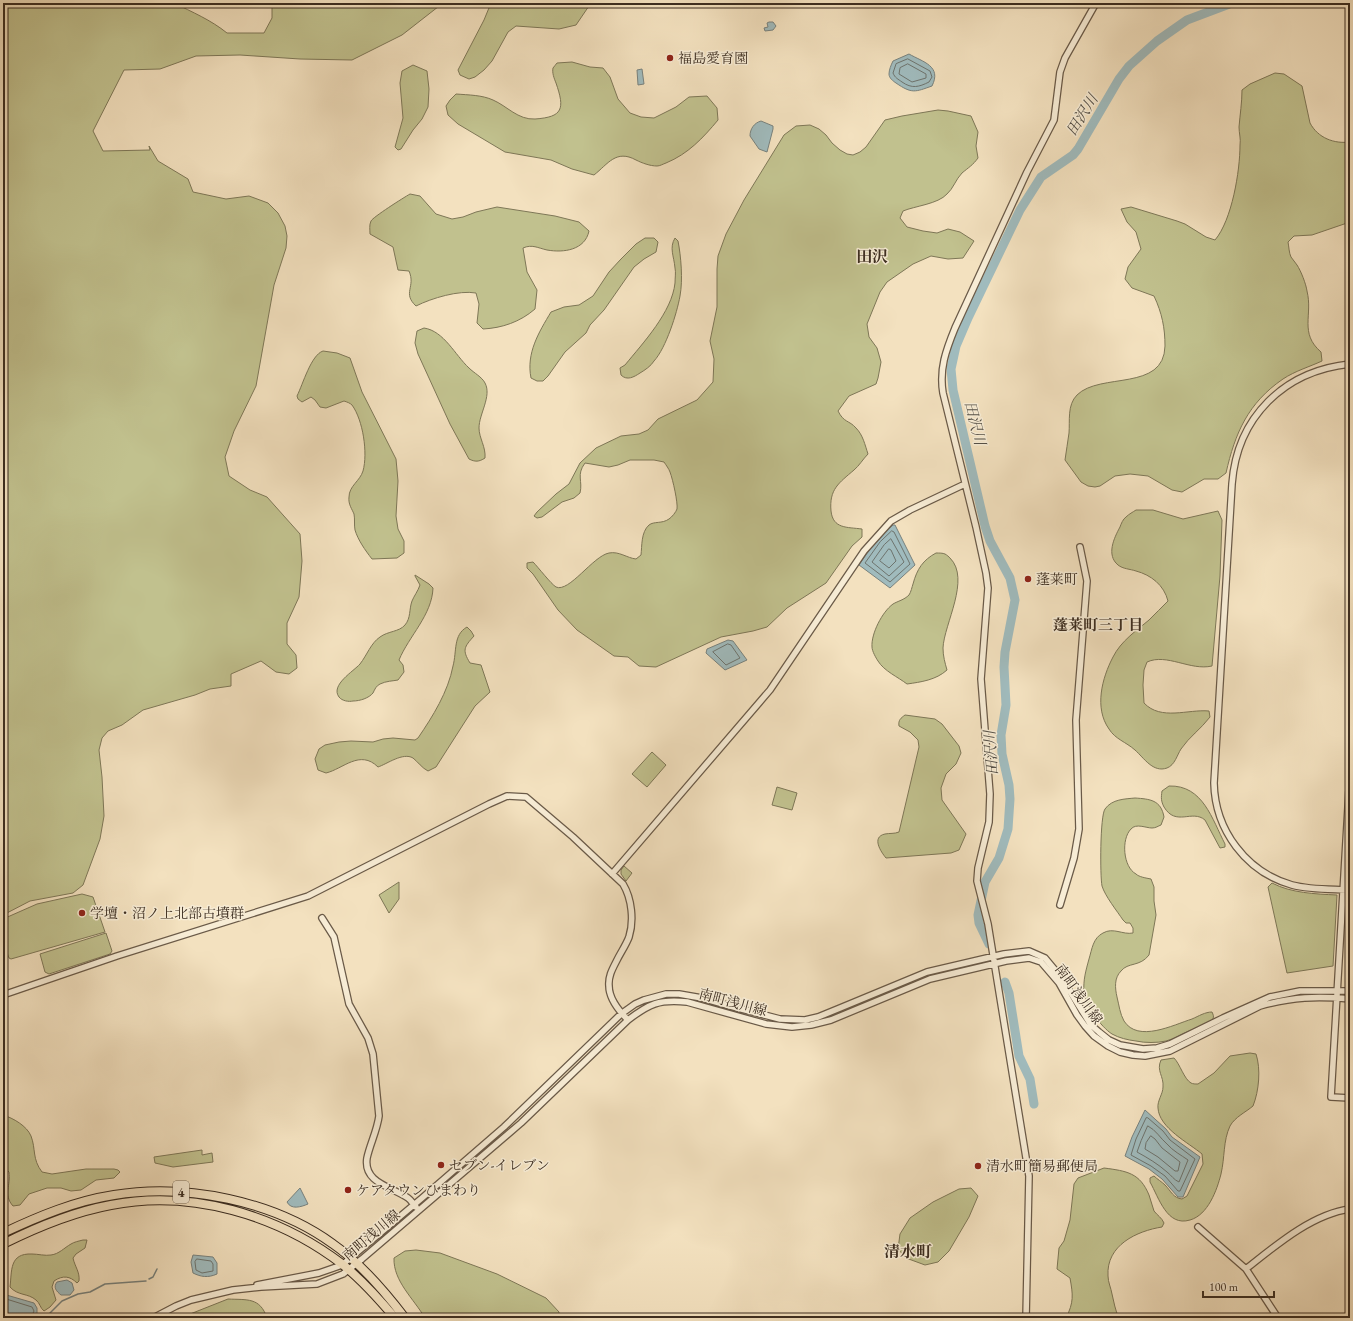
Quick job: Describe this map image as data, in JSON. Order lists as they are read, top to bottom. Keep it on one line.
{"streets":{"highway":["4"],"street":["南町浅川線"]},"crossings":[["南町浅川線","4"]],"districts":["田沢","蓬莱町三丁目","清水町"],"water":["田沢川"],"places":["福島愛育園","蓬莱町","学壇・沼ノ上北部古墳群","セブン-イレブン","清水町簡易郵便局","ケアタウンひまわり"],"scale_bar":"100 m"}
